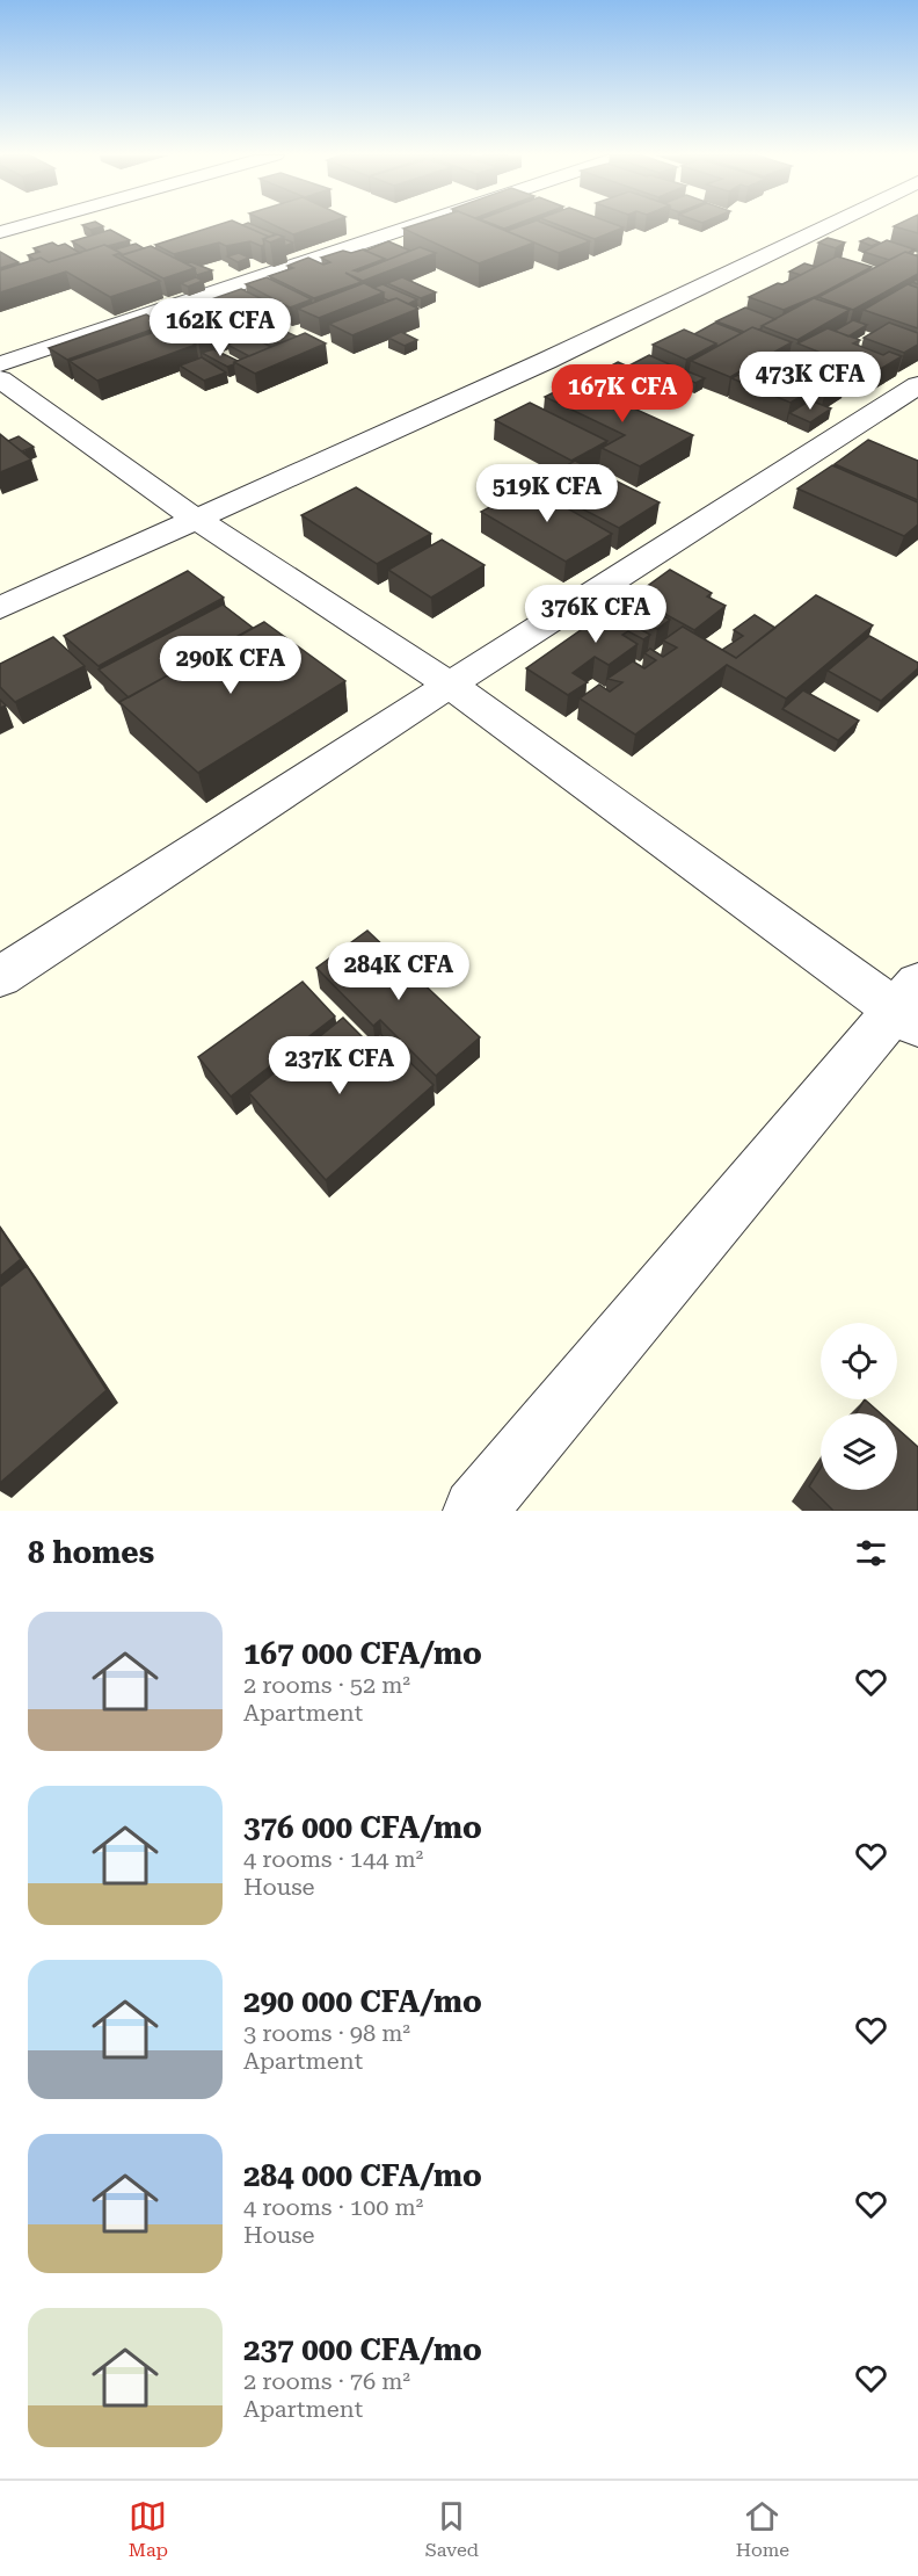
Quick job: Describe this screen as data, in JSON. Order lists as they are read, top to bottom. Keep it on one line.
{"page":{"price":["162K CFA","473K CFA","167K CFA","519K CFA","376K CFA","290K CFA","284K CFA","237K CFA"],"heading":"8 homes","list":[{"name":"167 000 CFA/mo","note":"2 rooms · 52 m² · Apartment"},{"name":"376 000 CFA/mo","note":"4 rooms · 144 m² · House"},{"name":"290 000 CFA/mo","note":"3 rooms · 98 m² · Apartment"},{"name":"284 000 CFA/mo","note":"4 rooms · 100 m² · House"},{"name":"237 000 CFA/mo","note":"2 rooms · 76 m² · Apartment"}],"tabs":["Map","Saved","Home"]}}
